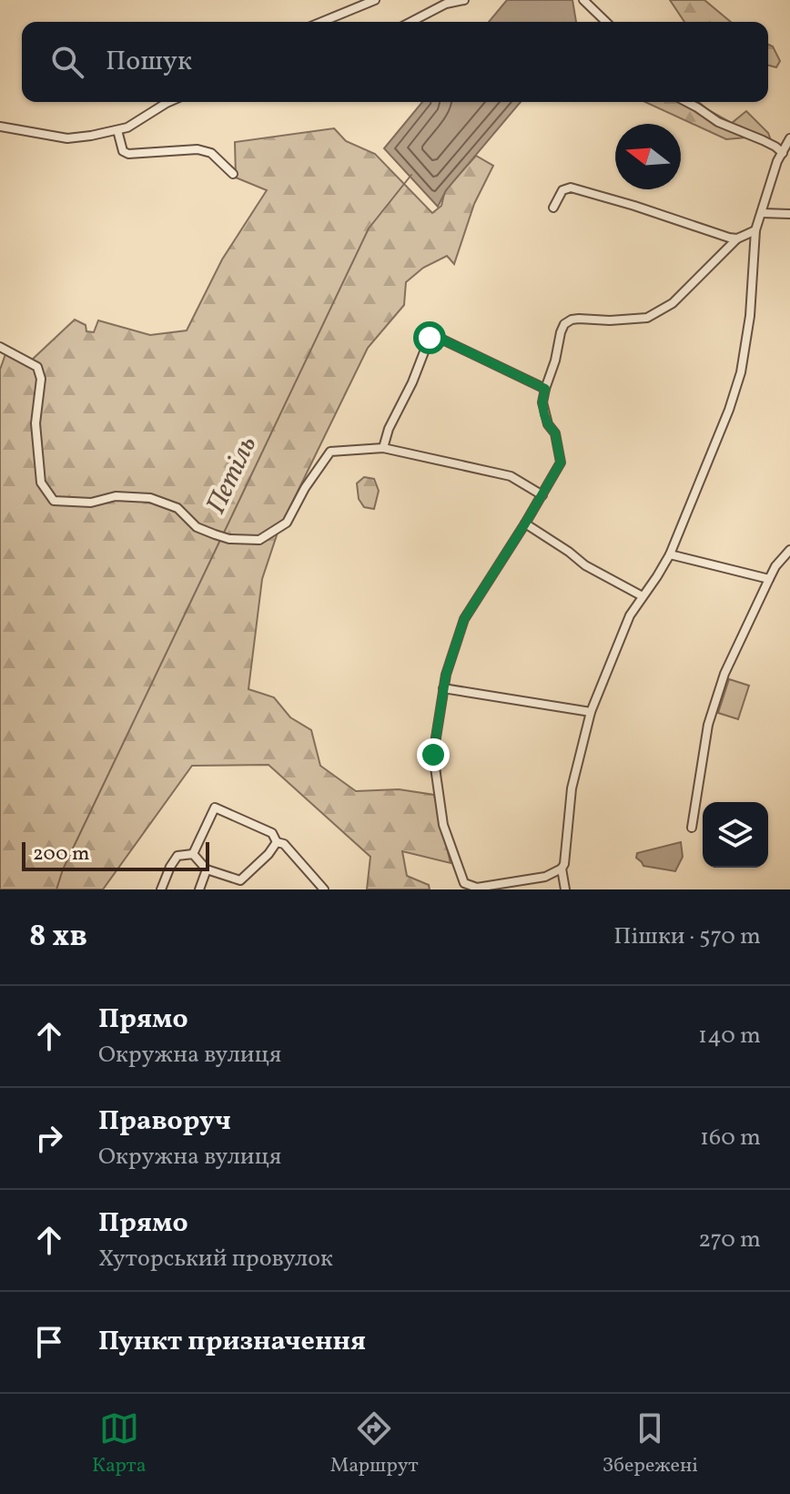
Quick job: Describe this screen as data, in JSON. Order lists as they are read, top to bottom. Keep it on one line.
{"water":["Петіль"],"scale_bar":"200 m","north":"left","page":{"search":"Пошук","scale":"200 m","heading":["8 хв","Пішки · 570 m"],"list":[["Прямо","Окружна вулиця","140 m"],["Праворуч","Окружна вулиця","160 m"],["Прямо","Хуторський провулок","270 m"],"Пункт призначення"],"nav":["Карта","Маршрут","Збережені"]}}
